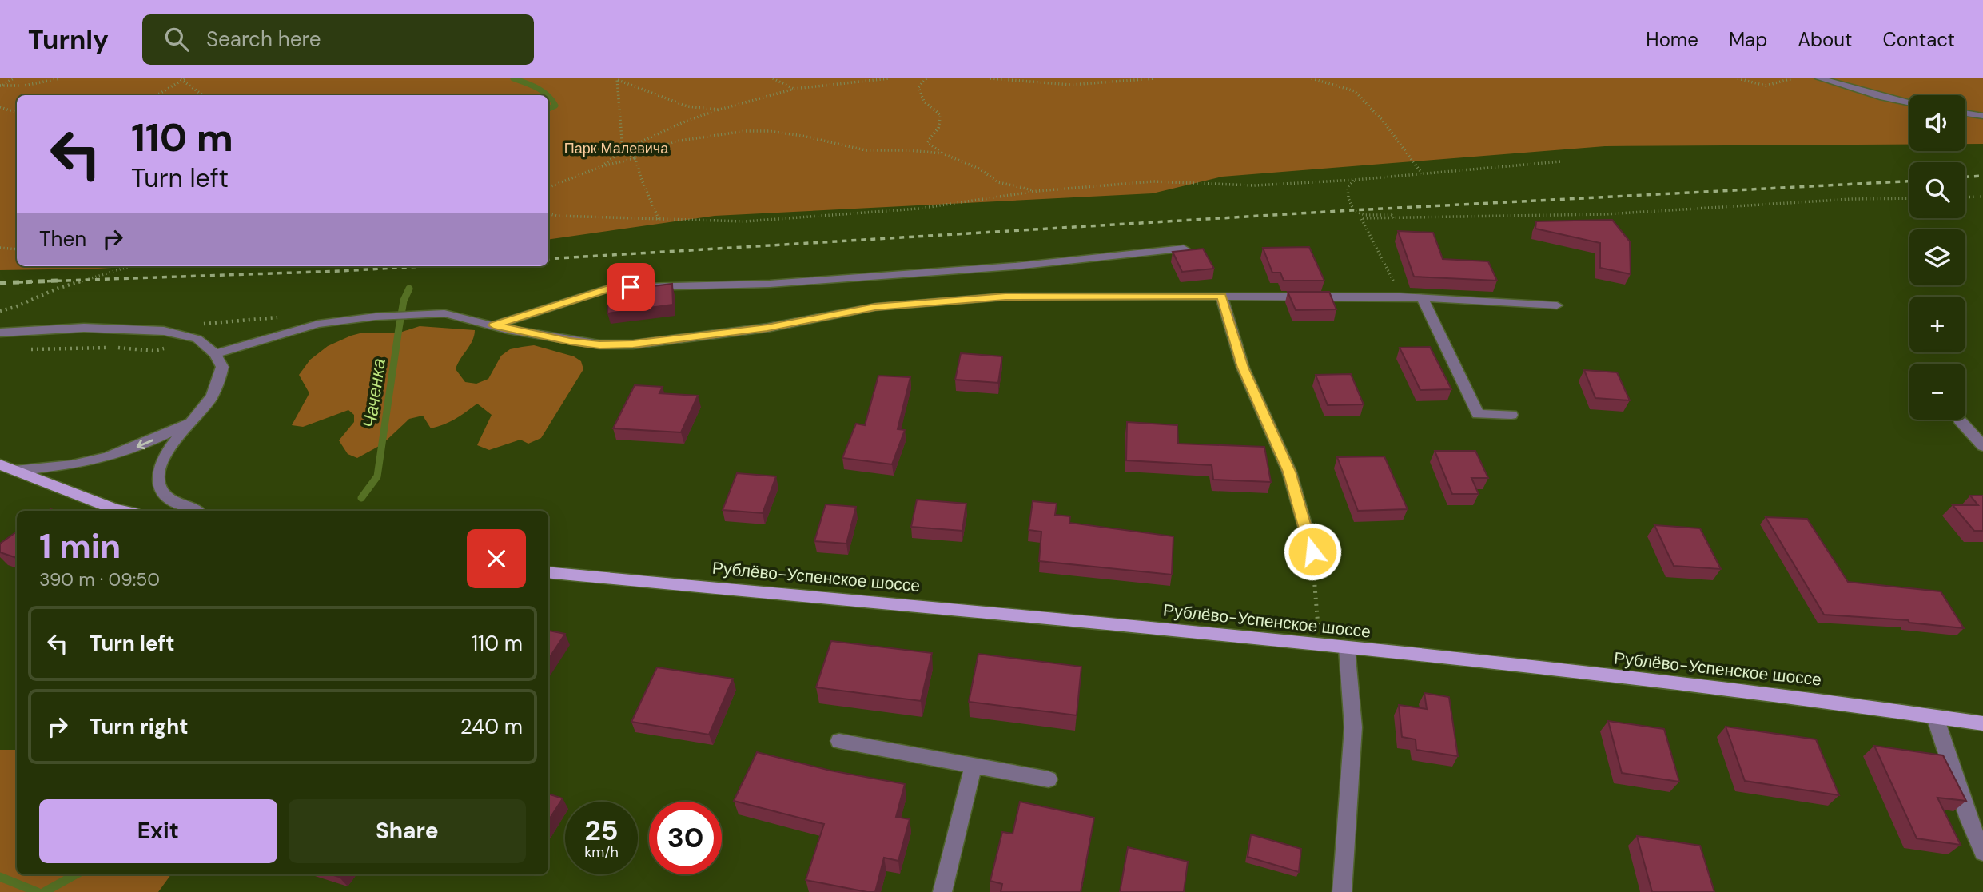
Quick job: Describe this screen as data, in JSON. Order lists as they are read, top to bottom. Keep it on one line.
{"streets":{"main road":["Рублёво-Успенское шоссе"]},"water":["Чаченка"],"parks":["Парк Малевича"],"page":{"header":"Turnly","search":"Search here","nav":["Home","Map","About","Contact"],"map_buttons":["+","−"],"turn":["110 m","Turn left"],"then":"Then","heading":["1 min","390 m · 09:50"],"list":[{"name":"Turn left","value":"110 m"},{"name":"Turn right","value":"240 m"}],"buttons":["Exit","Share"],"speed":"25 km/h","limit":"30"}}
